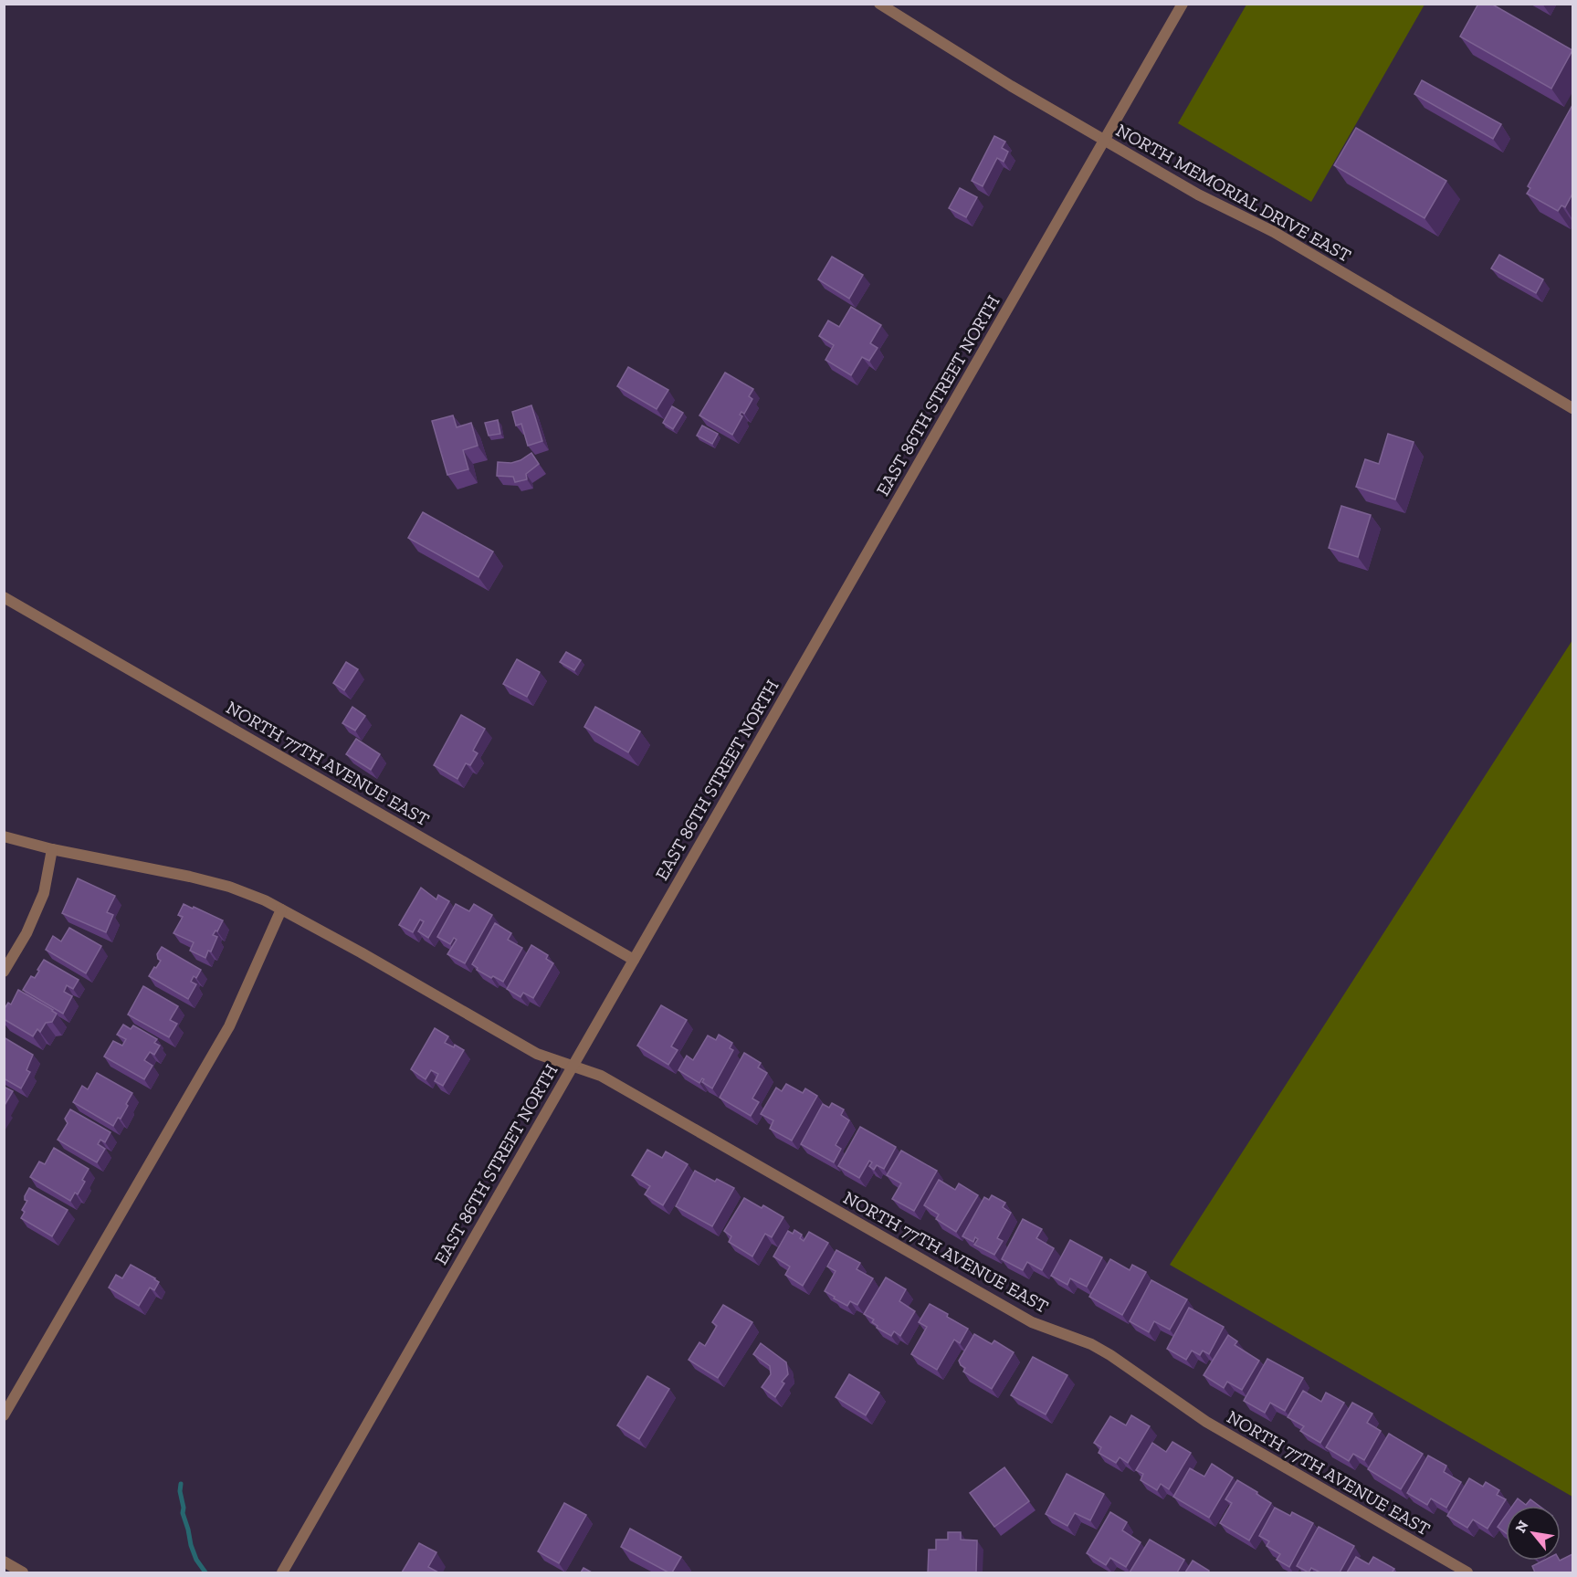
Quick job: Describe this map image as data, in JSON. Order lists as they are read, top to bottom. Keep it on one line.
{"streets":{"street":["NORTH MEMORIAL DRIVE EAST","EAST 86TH STREET NORTH","NORTH 77TH AVENUE EAST"]},"crossings":[["NORTH MEMORIAL DRIVE EAST","EAST 86TH STREET NORTH"],["EAST 86TH STREET NORTH","NORTH 77TH AVENUE EAST"]],"north":"top left"}
